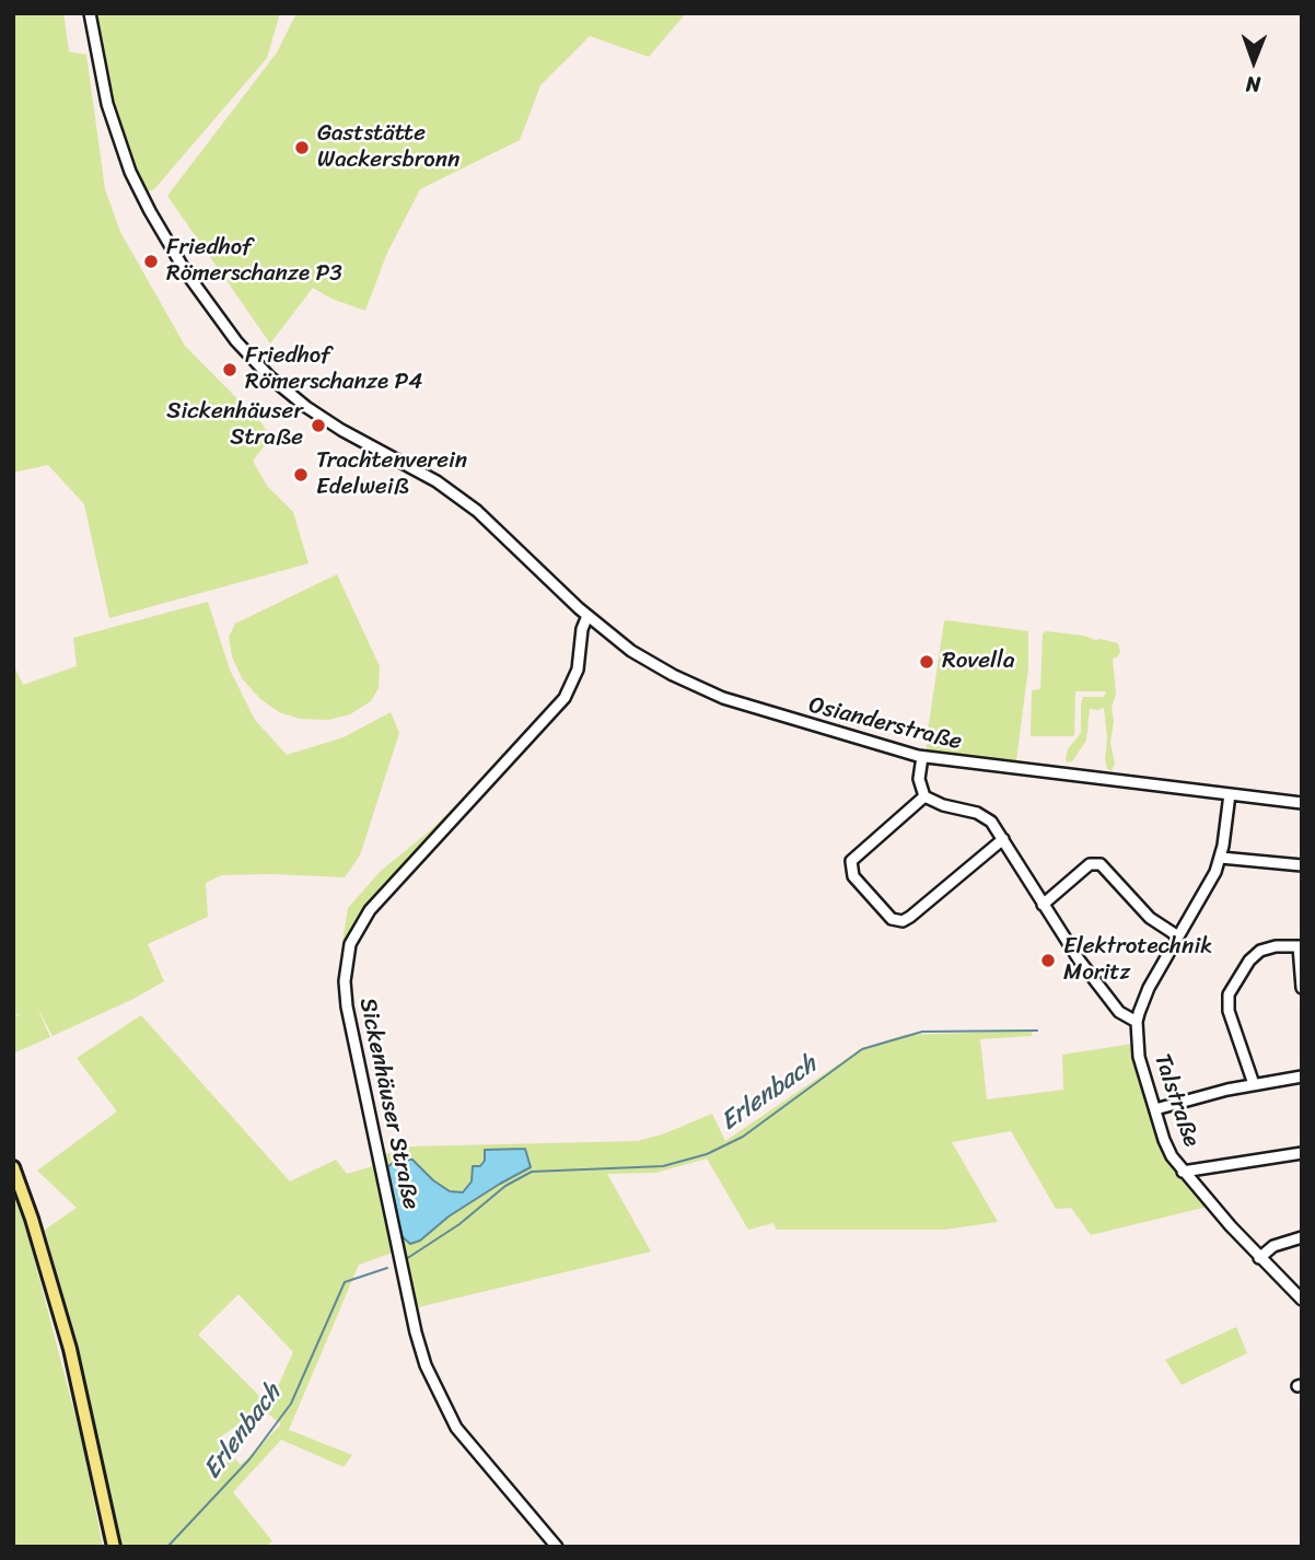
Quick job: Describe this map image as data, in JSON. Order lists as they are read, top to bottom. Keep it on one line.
{"streets":{"street":["Osianderstraße","Talstraße","Sickenhäuser Straße"]},"crossings":[["Osianderstraße","Talstraße"],["Osianderstraße","Sickenhäuser Straße"]],"water":["Erlenbach"],"places":["Gaststätte Wackersbronn","Friedhof Römerschanze P3","Friedhof Römerschanze P4","Sickenhäuser Straße","Trachtenverein Edelweiß","Rovella","Elektrotechnik Moritz"],"north":"bottom"}
